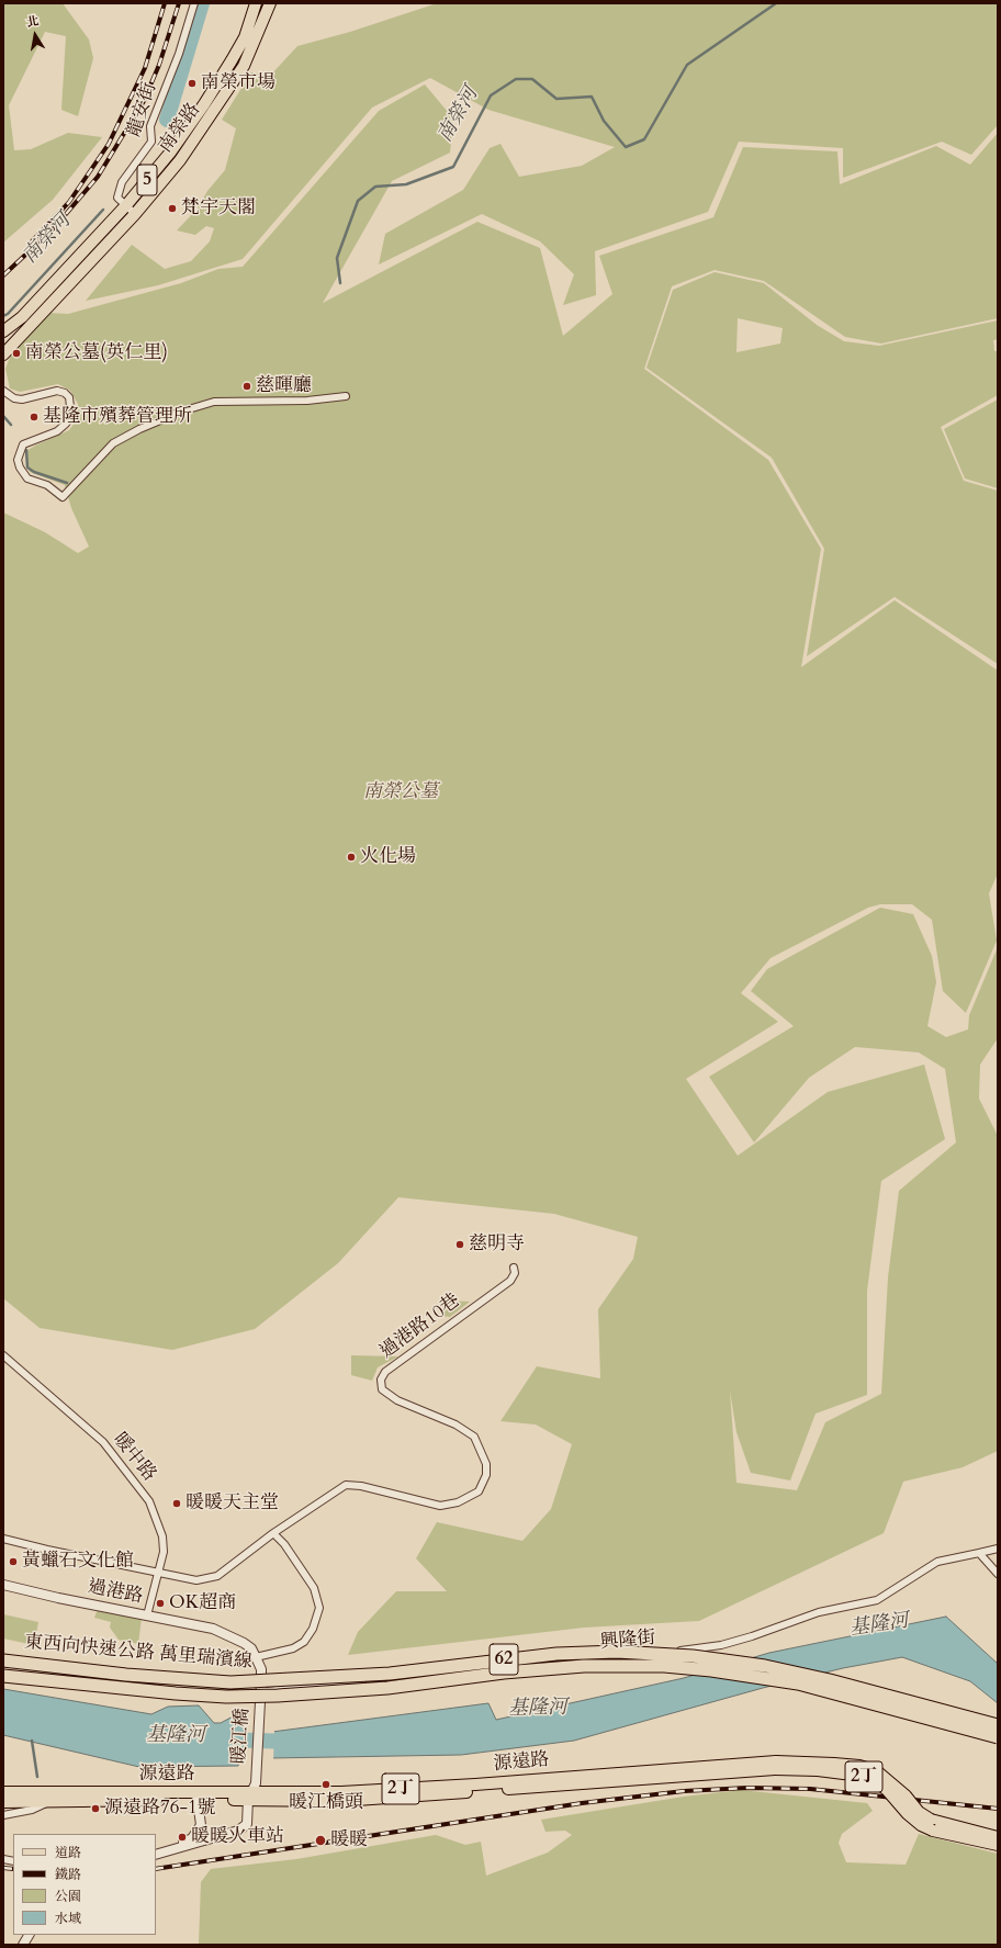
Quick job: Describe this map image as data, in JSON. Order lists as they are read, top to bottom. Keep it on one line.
{"streets":{"highway":["東西向快速公路 萬里瑞濱線","62"],"main road":["南榮路","5","源遠路","2丁"],"street":["龍安街","過港路10巷","暖中路","過港路","興隆街","暖江橋"]},"crossings":[["龍安街","南榮路"],["暖中路","過港路"],["過港路","興隆街"],["過港路","暖江橋"],["興隆街","暖江橋"],["暖江橋","源遠路"],["源遠路","2丁"]],"water":["南榮河","基隆河"],"parks":["南榮公墓"],"places":["南榮市場","梵宇天閣","南榮公墓(英仁里)","慈暉廳","基隆市殯葬管理所","火化場","慈明寺","暖暖天主堂","黃蠟石文化館","OK超商","暖江橋頭","源遠路76-1號","暖暖火車站","暖暖"],"legend":["道路","鐵路","公園","水域"],"north":"top"}
